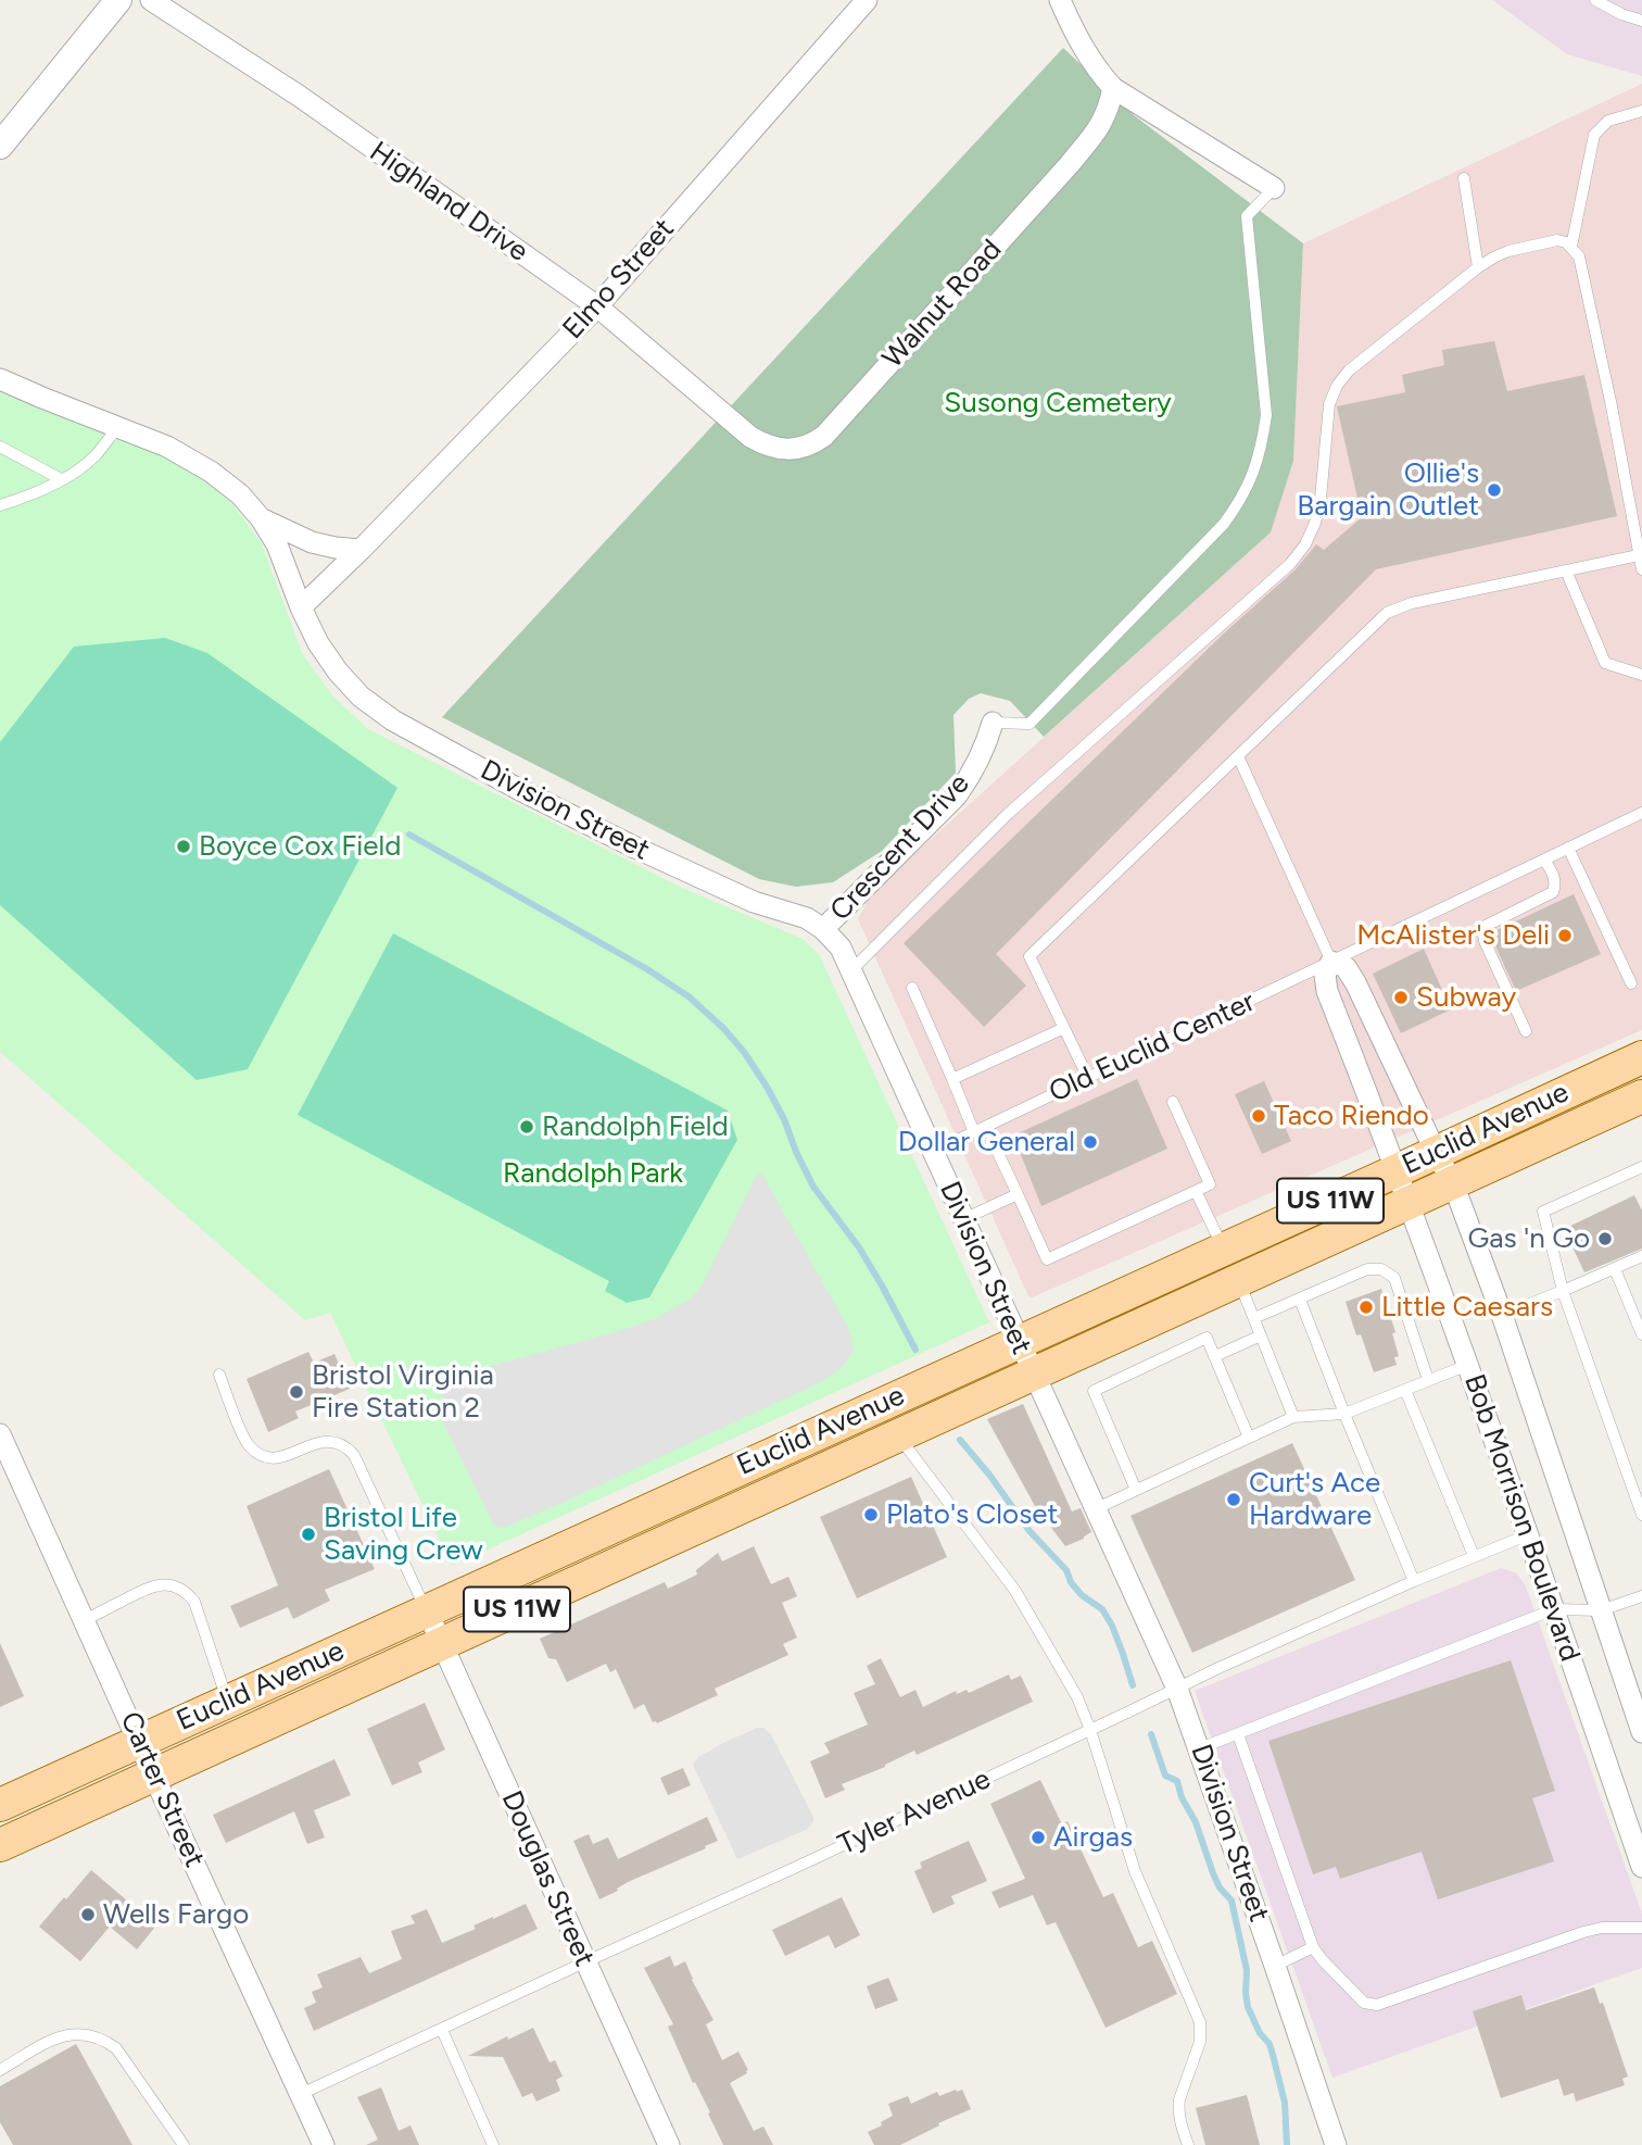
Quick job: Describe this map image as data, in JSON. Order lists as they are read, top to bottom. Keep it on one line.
{"streets":{"main road":["Euclid Avenue","US 11W"],"street":["Highland Drive","Elmo Street","Walnut Road","Division Street","Crescent Drive","Bob Morrison Boulevard","Carter Street","Douglas Street"],"lane":["Old Euclid Center","Tyler Avenue"]},"crossings":[["Highland Drive","Elmo Street"],["Highland Drive","Walnut Road"],["Elmo Street","Division Street"],["Division Street","Crescent Drive"],["Division Street","Old Euclid Center"],["Division Street","Euclid Avenue"],["Division Street","Tyler Avenue"],["Euclid Avenue","Bob Morrison Boulevard"],["Euclid Avenue","Carter Street"],["Euclid Avenue","Douglas Street"],["Bob Morrison Boulevard","Tyler Avenue"],["Carter Street","Tyler Avenue"],["Tyler Avenue","Douglas Street"]],"parks":["Susong Cemetery","Randolph Park"],"places":["Ollie's Bargain Outlet","Boyce Cox Field","McAlister's Deli","Subway","Taco Riendo","Randolph Field","Dollar General","Gas 'n Go","Little Caesars","Bristol Virginia Fire Station 2","Curt's Ace Hardware","Plato's Closet","Bristol Life Saving Crew","Airgas","Wells Fargo"]}
